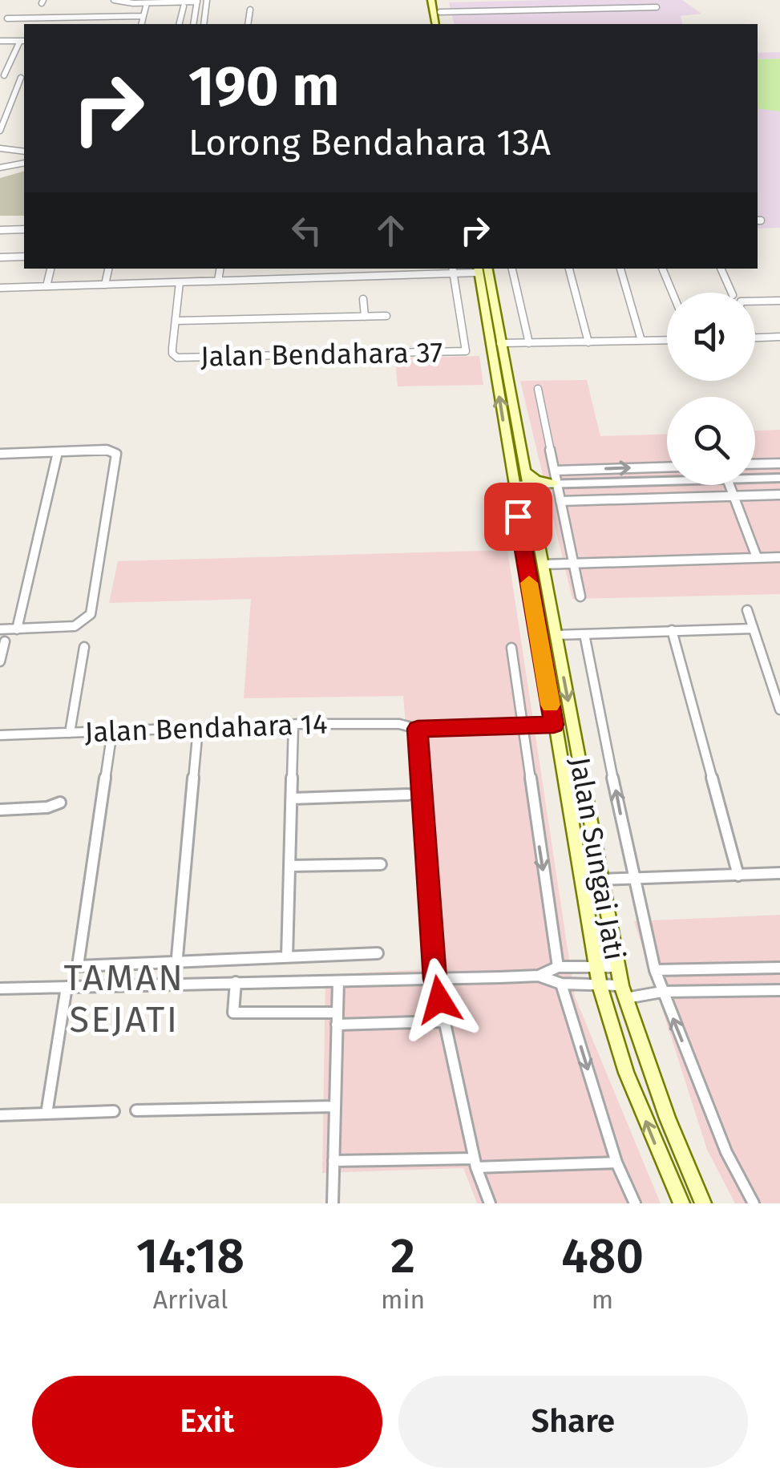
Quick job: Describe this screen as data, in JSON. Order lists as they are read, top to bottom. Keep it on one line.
{"streets":{"main road":["Jalan Sungai Jati"],"street":["Jalan Bendahara 37","Jalan Bendahara 14"]},"crossings":[["Jalan Bendahara 14","Jalan Sungai Jati"]],"districts":["TAMAN SEJATI"],"page":{"turn":["190 m","Lorong Bendahara 13A"],"eta":["14:18","Arrival","2","min","480","m"],"buttons":["Exit","Share"]}}
